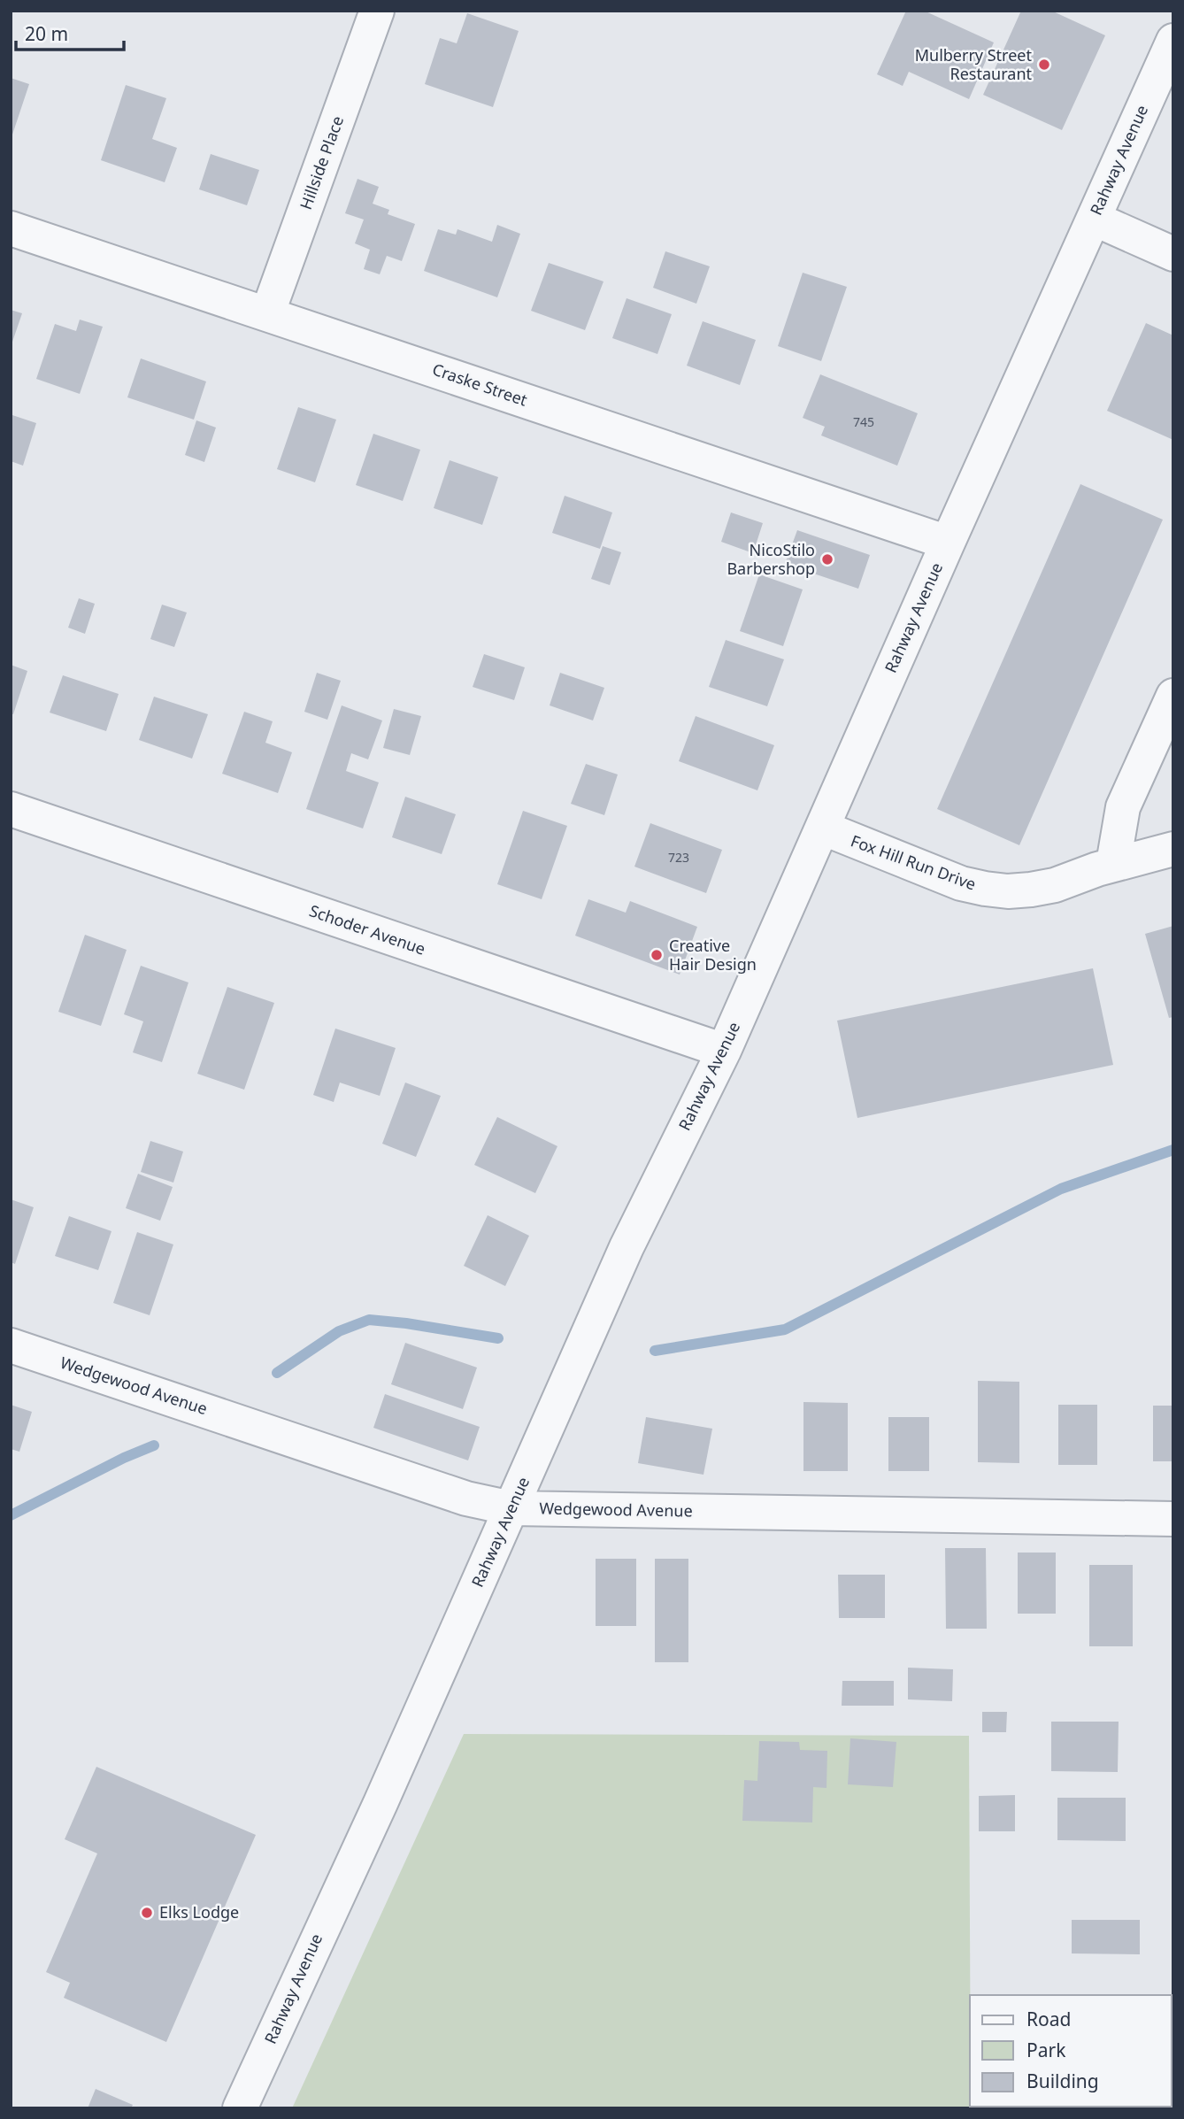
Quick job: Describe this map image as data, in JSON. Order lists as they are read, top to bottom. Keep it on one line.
{"streets":{"street":["Rahway Avenue","Hillside Place","Craske Street","Fox Hill Run Drive","Schoder Avenue","Wedgewood Avenue"]},"crossings":[["Rahway Avenue","Craske Street"],["Rahway Avenue","Fox Hill Run Drive"],["Rahway Avenue","Schoder Avenue"],["Rahway Avenue","Wedgewood Avenue"],["Hillside Place","Craske Street"]],"places":["Mulberry Street Restaurant","NicoStilo Barbershop","Creative Hair Design","Elks Lodge"],"house_numbers":["745","723"],"legend":["Road","Park","Building"],"scale_bar":"20 m"}
